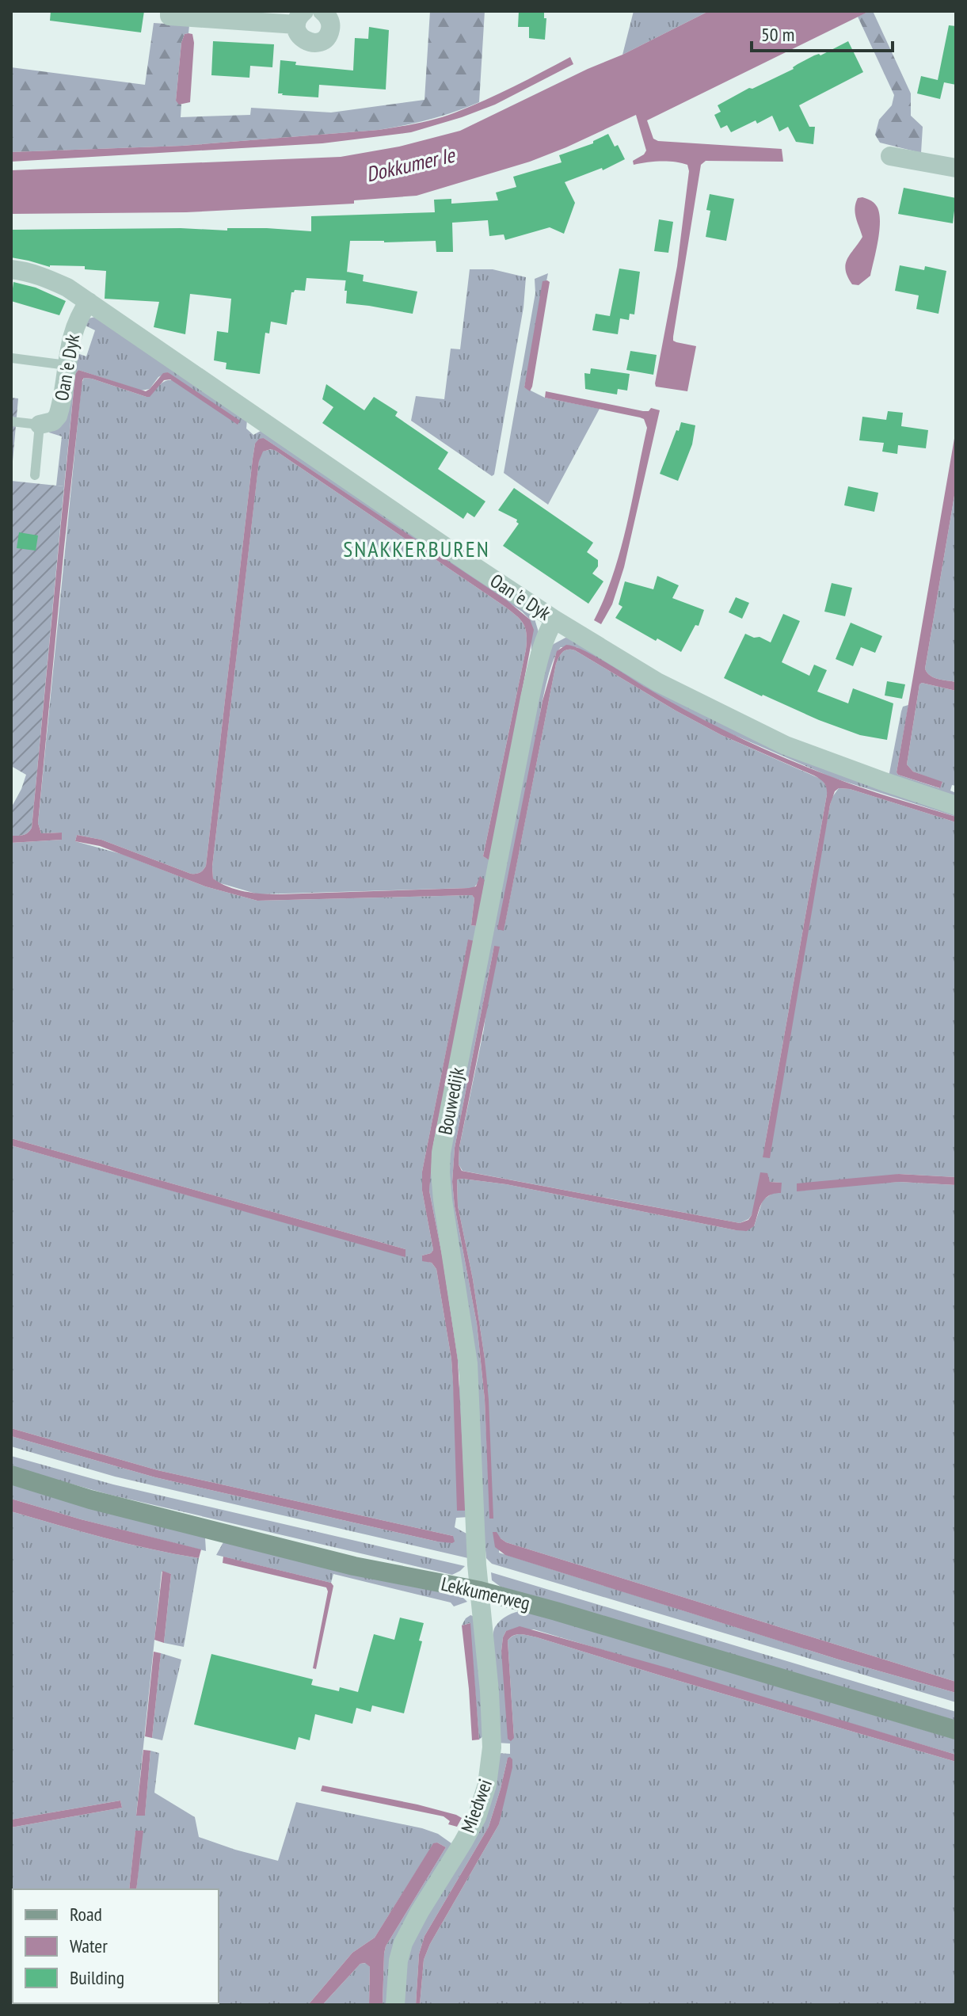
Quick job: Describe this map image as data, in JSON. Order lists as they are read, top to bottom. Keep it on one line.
{"streets":{"main road":["Lekkumerweg"],"street":["Oan 'e Dyk","Bouwedijk","Miedwei"]},"crossings":[["Oan 'e Dyk","Bouwedijk"],["Bouwedijk","Lekkumerweg"],["Bouwedijk","Miedwei"],["Lekkumerweg","Miedwei"]],"districts":["SNAKKERBUREN"],"water":["Dokkumer Ie"],"legend":["Road","Water","Building"],"scale_bar":"50 m"}
